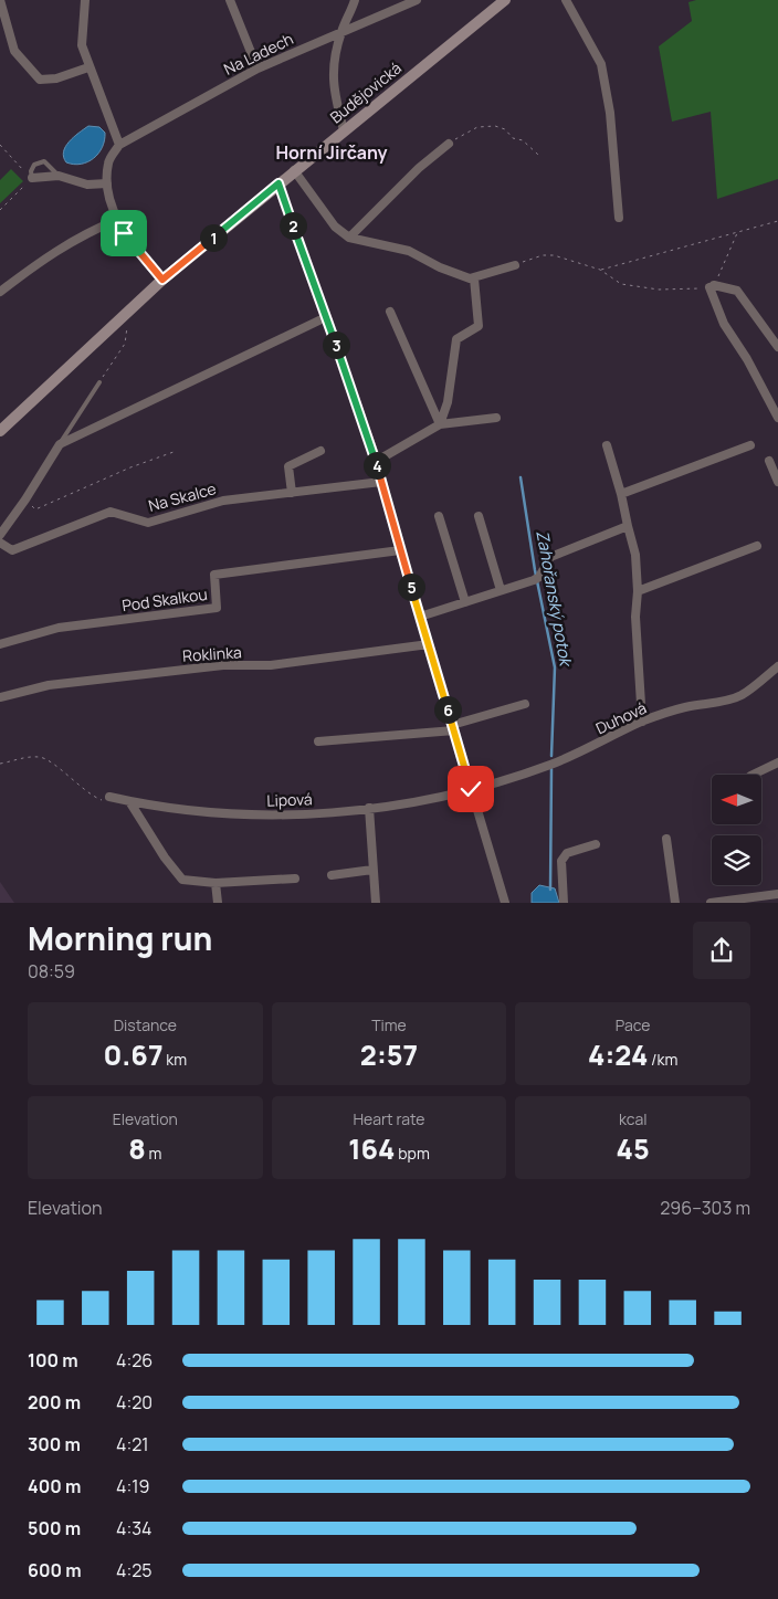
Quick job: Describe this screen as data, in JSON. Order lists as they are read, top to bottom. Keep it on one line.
{"streets":{"main road":["Budějovická"],"street":["Na Ladech","Na Skalce","Pod Skalkou","Roklinka","Duhová","Lipová"]},"crossings":[["Duhová","Lipová"]],"districts":["Horní Jirčany"],"water":["Zahořanský potok"],"north":"left","page":{"pins":["2","1","3","4","5","6"],"heading":["Morning run","08:59"],"stats":[["Distance","0.67 km"],["Time","2:57"],["Pace","4:24 /km"],["Elevation","8 m"],["Heart rate","164 bpm"],["kcal","45"]],"chart":["Elevation","296–303 m"],"list":[{"name":"100 m","note":"4:26"},{"name":"200 m","note":"4:20"},{"name":"300 m","note":"4:21"},{"name":"400 m","note":"4:19"},{"name":"500 m","note":"4:34"},{"name":"600 m","note":"4:25"}]}}
